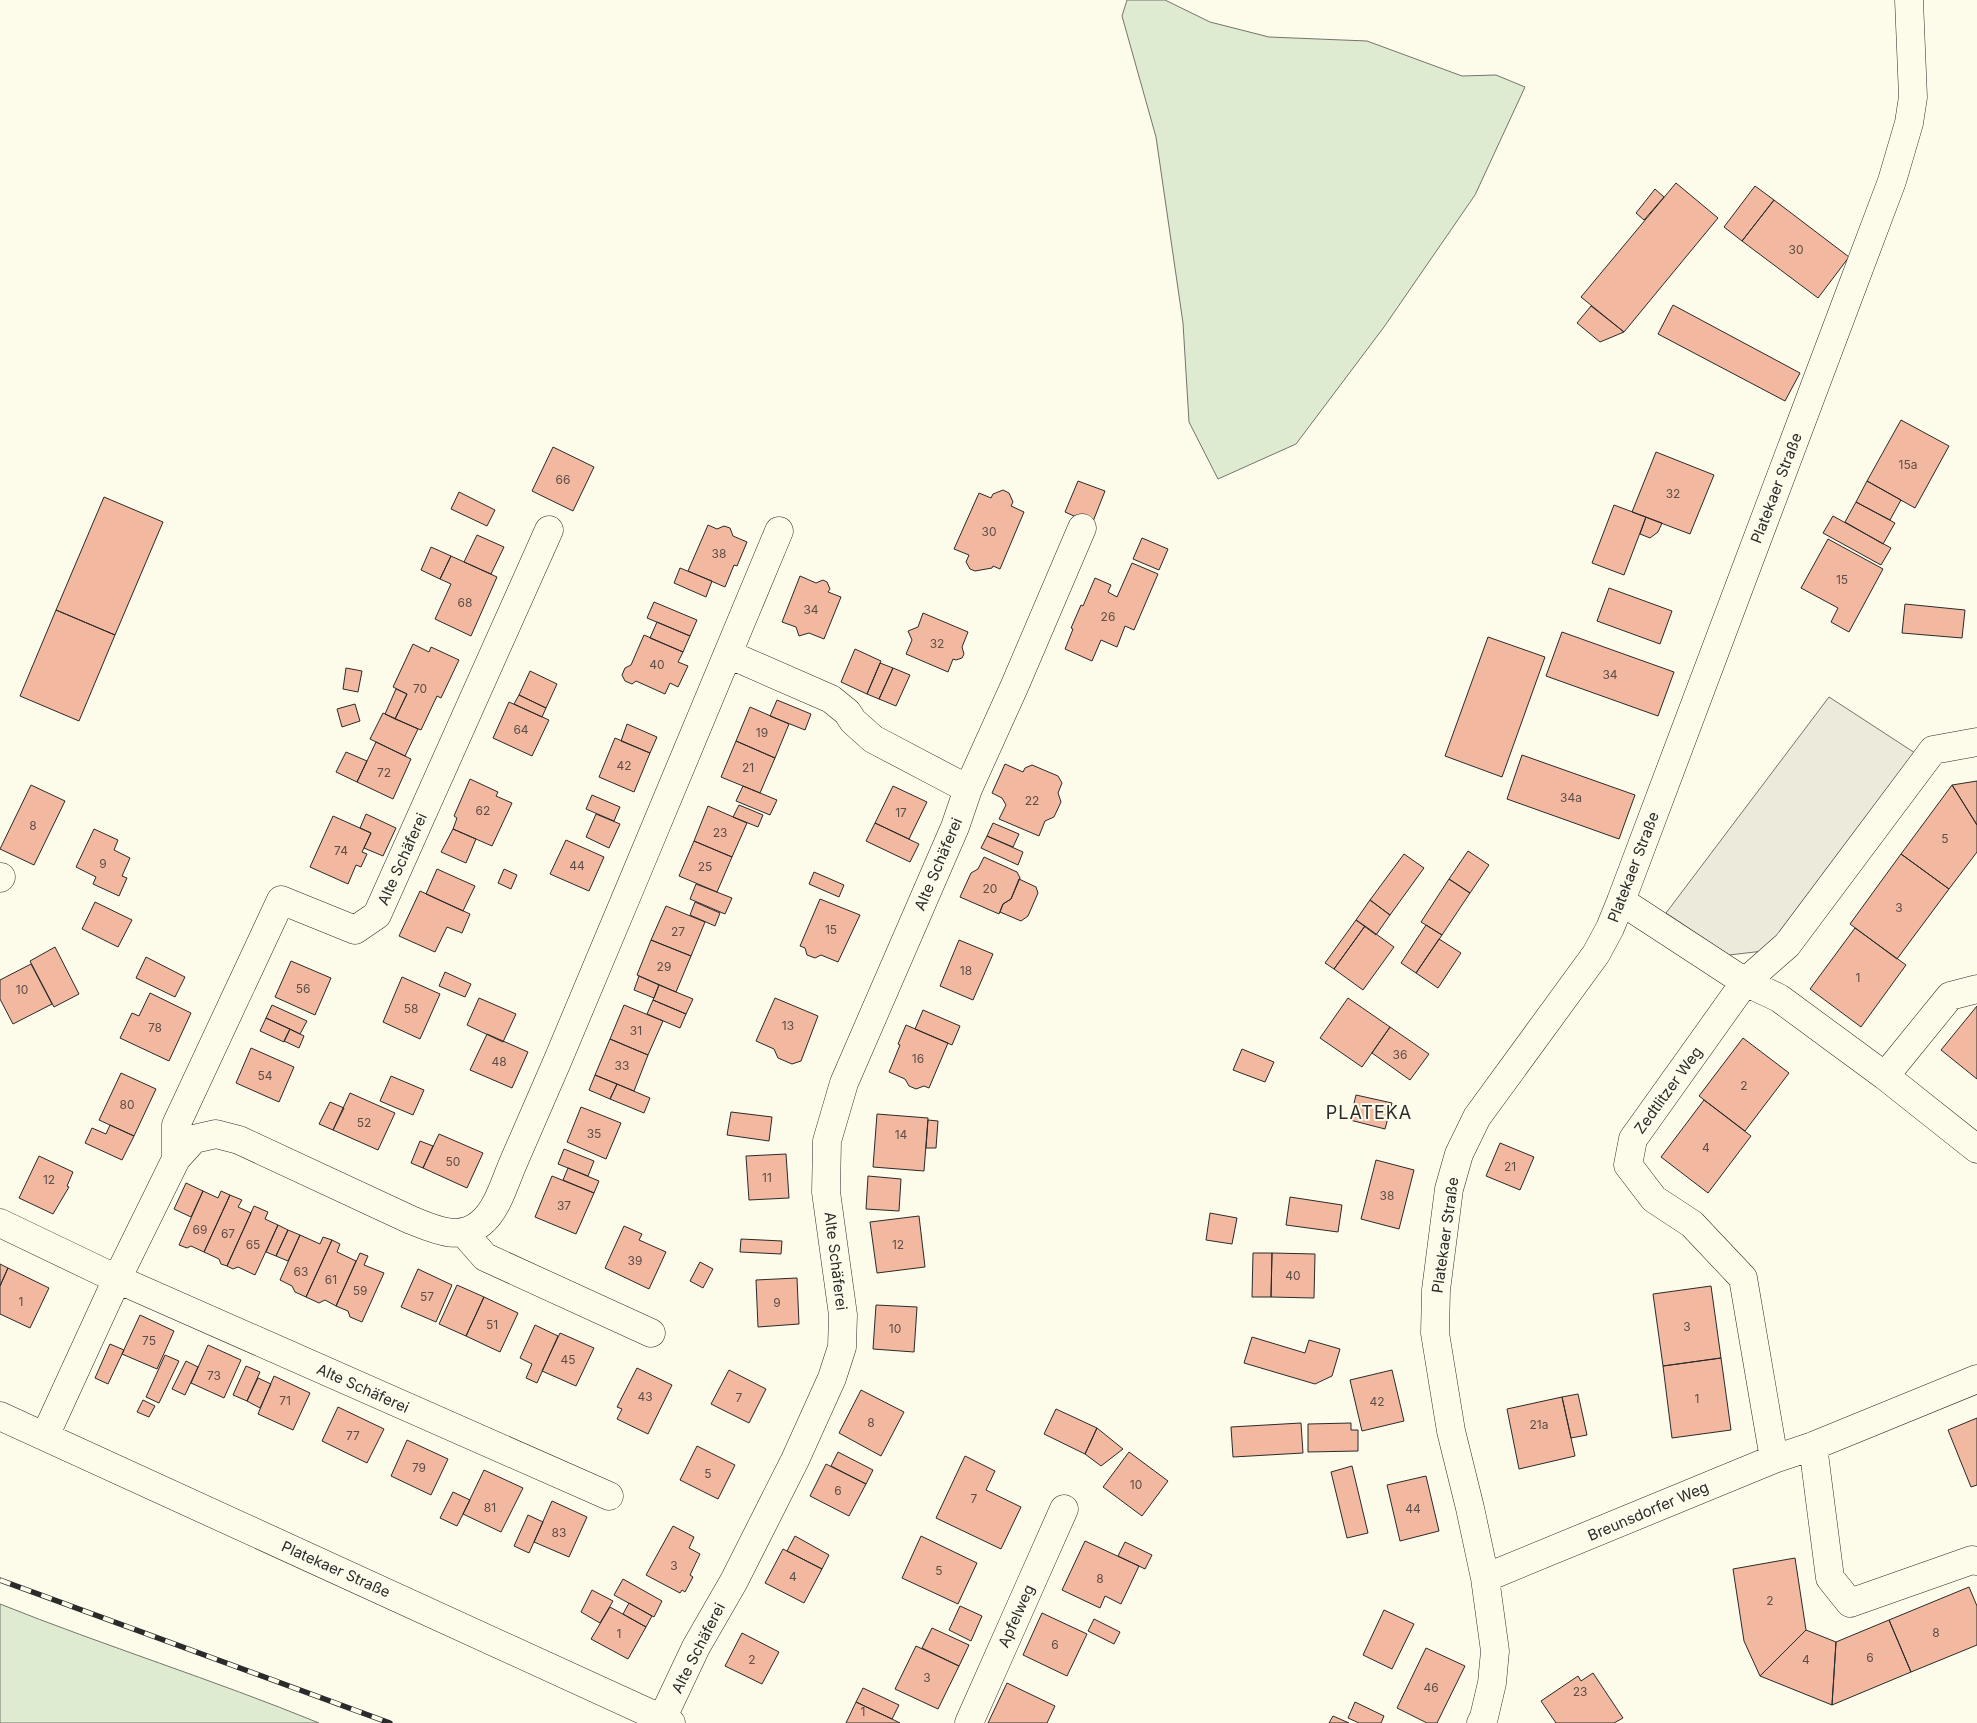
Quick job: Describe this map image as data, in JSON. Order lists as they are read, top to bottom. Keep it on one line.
{"streets":{"street":["Platekaer Straße","Alte Schäferei","Zedtlitzer Weg","Breunsdorfer Weg","Apfelweg"]},"crossings":[["Platekaer Straße","Alte Schäferei"],["Platekaer Straße","Breunsdorfer Weg"],["Zedtlitzer Weg","Breunsdorfer Weg"]],"districts":["PLATEKA"],"house_numbers":["30","15a","66","32","30","38","15","68","34","26","32","40","34","70","64","19","42","21","72","34a","22","62","17","8","23","5","74","9","44","25","20","3","15","27","29","18","1","56","10","58","13","78","31","36","16","48","33","54","2","80","52","35","14","4","50","21","11","12","38","37","69","67","65","12","39","63","40","61","59","57","1","9","51","3","10","75","45","73","43","7","1","71","42","8","21a","77","79","5","10","6","7","81","44","83","3","5","4","8","2","8","1","6","6","2","4","3","46","23","1"]}
